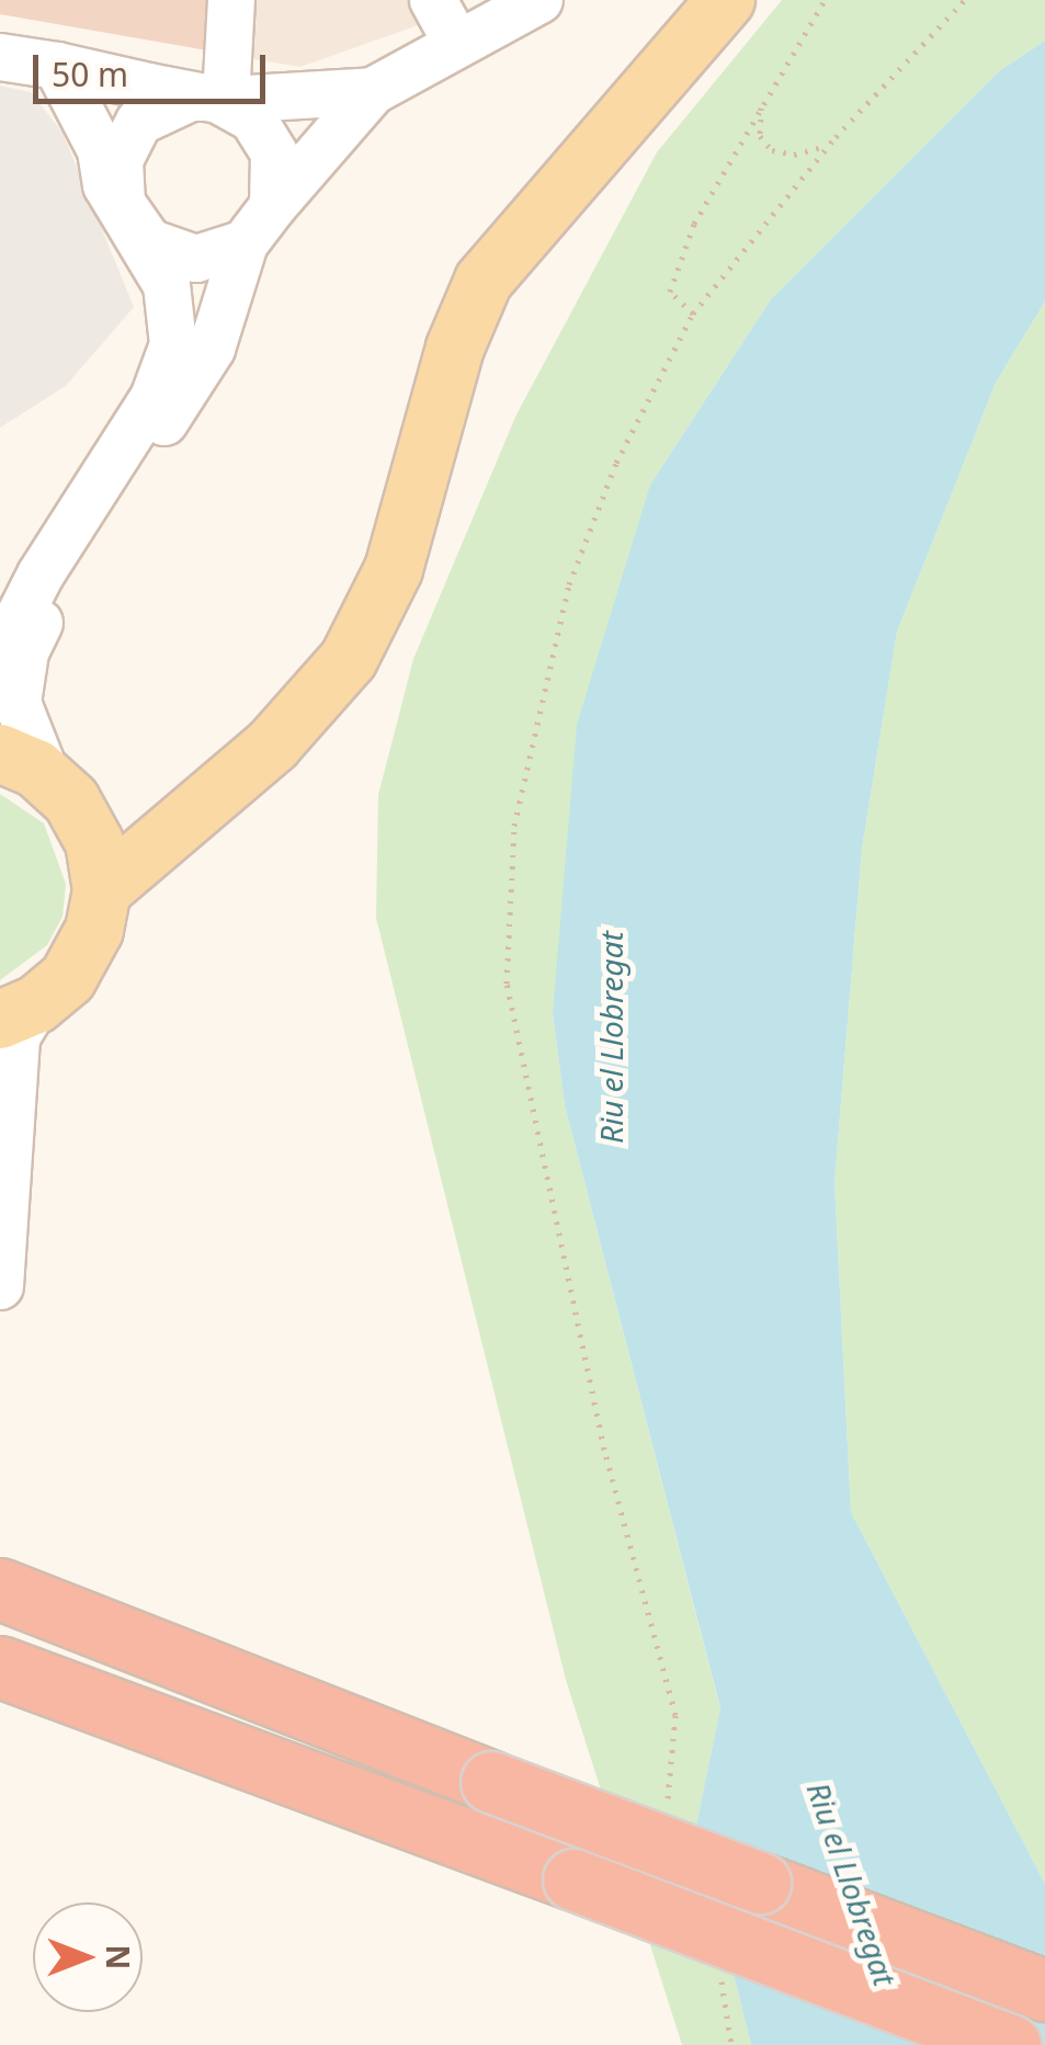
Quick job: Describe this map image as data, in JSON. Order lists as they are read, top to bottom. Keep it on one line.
{"water":["Riu el Llobregat"],"scale_bar":"50 m","north":"right"}
